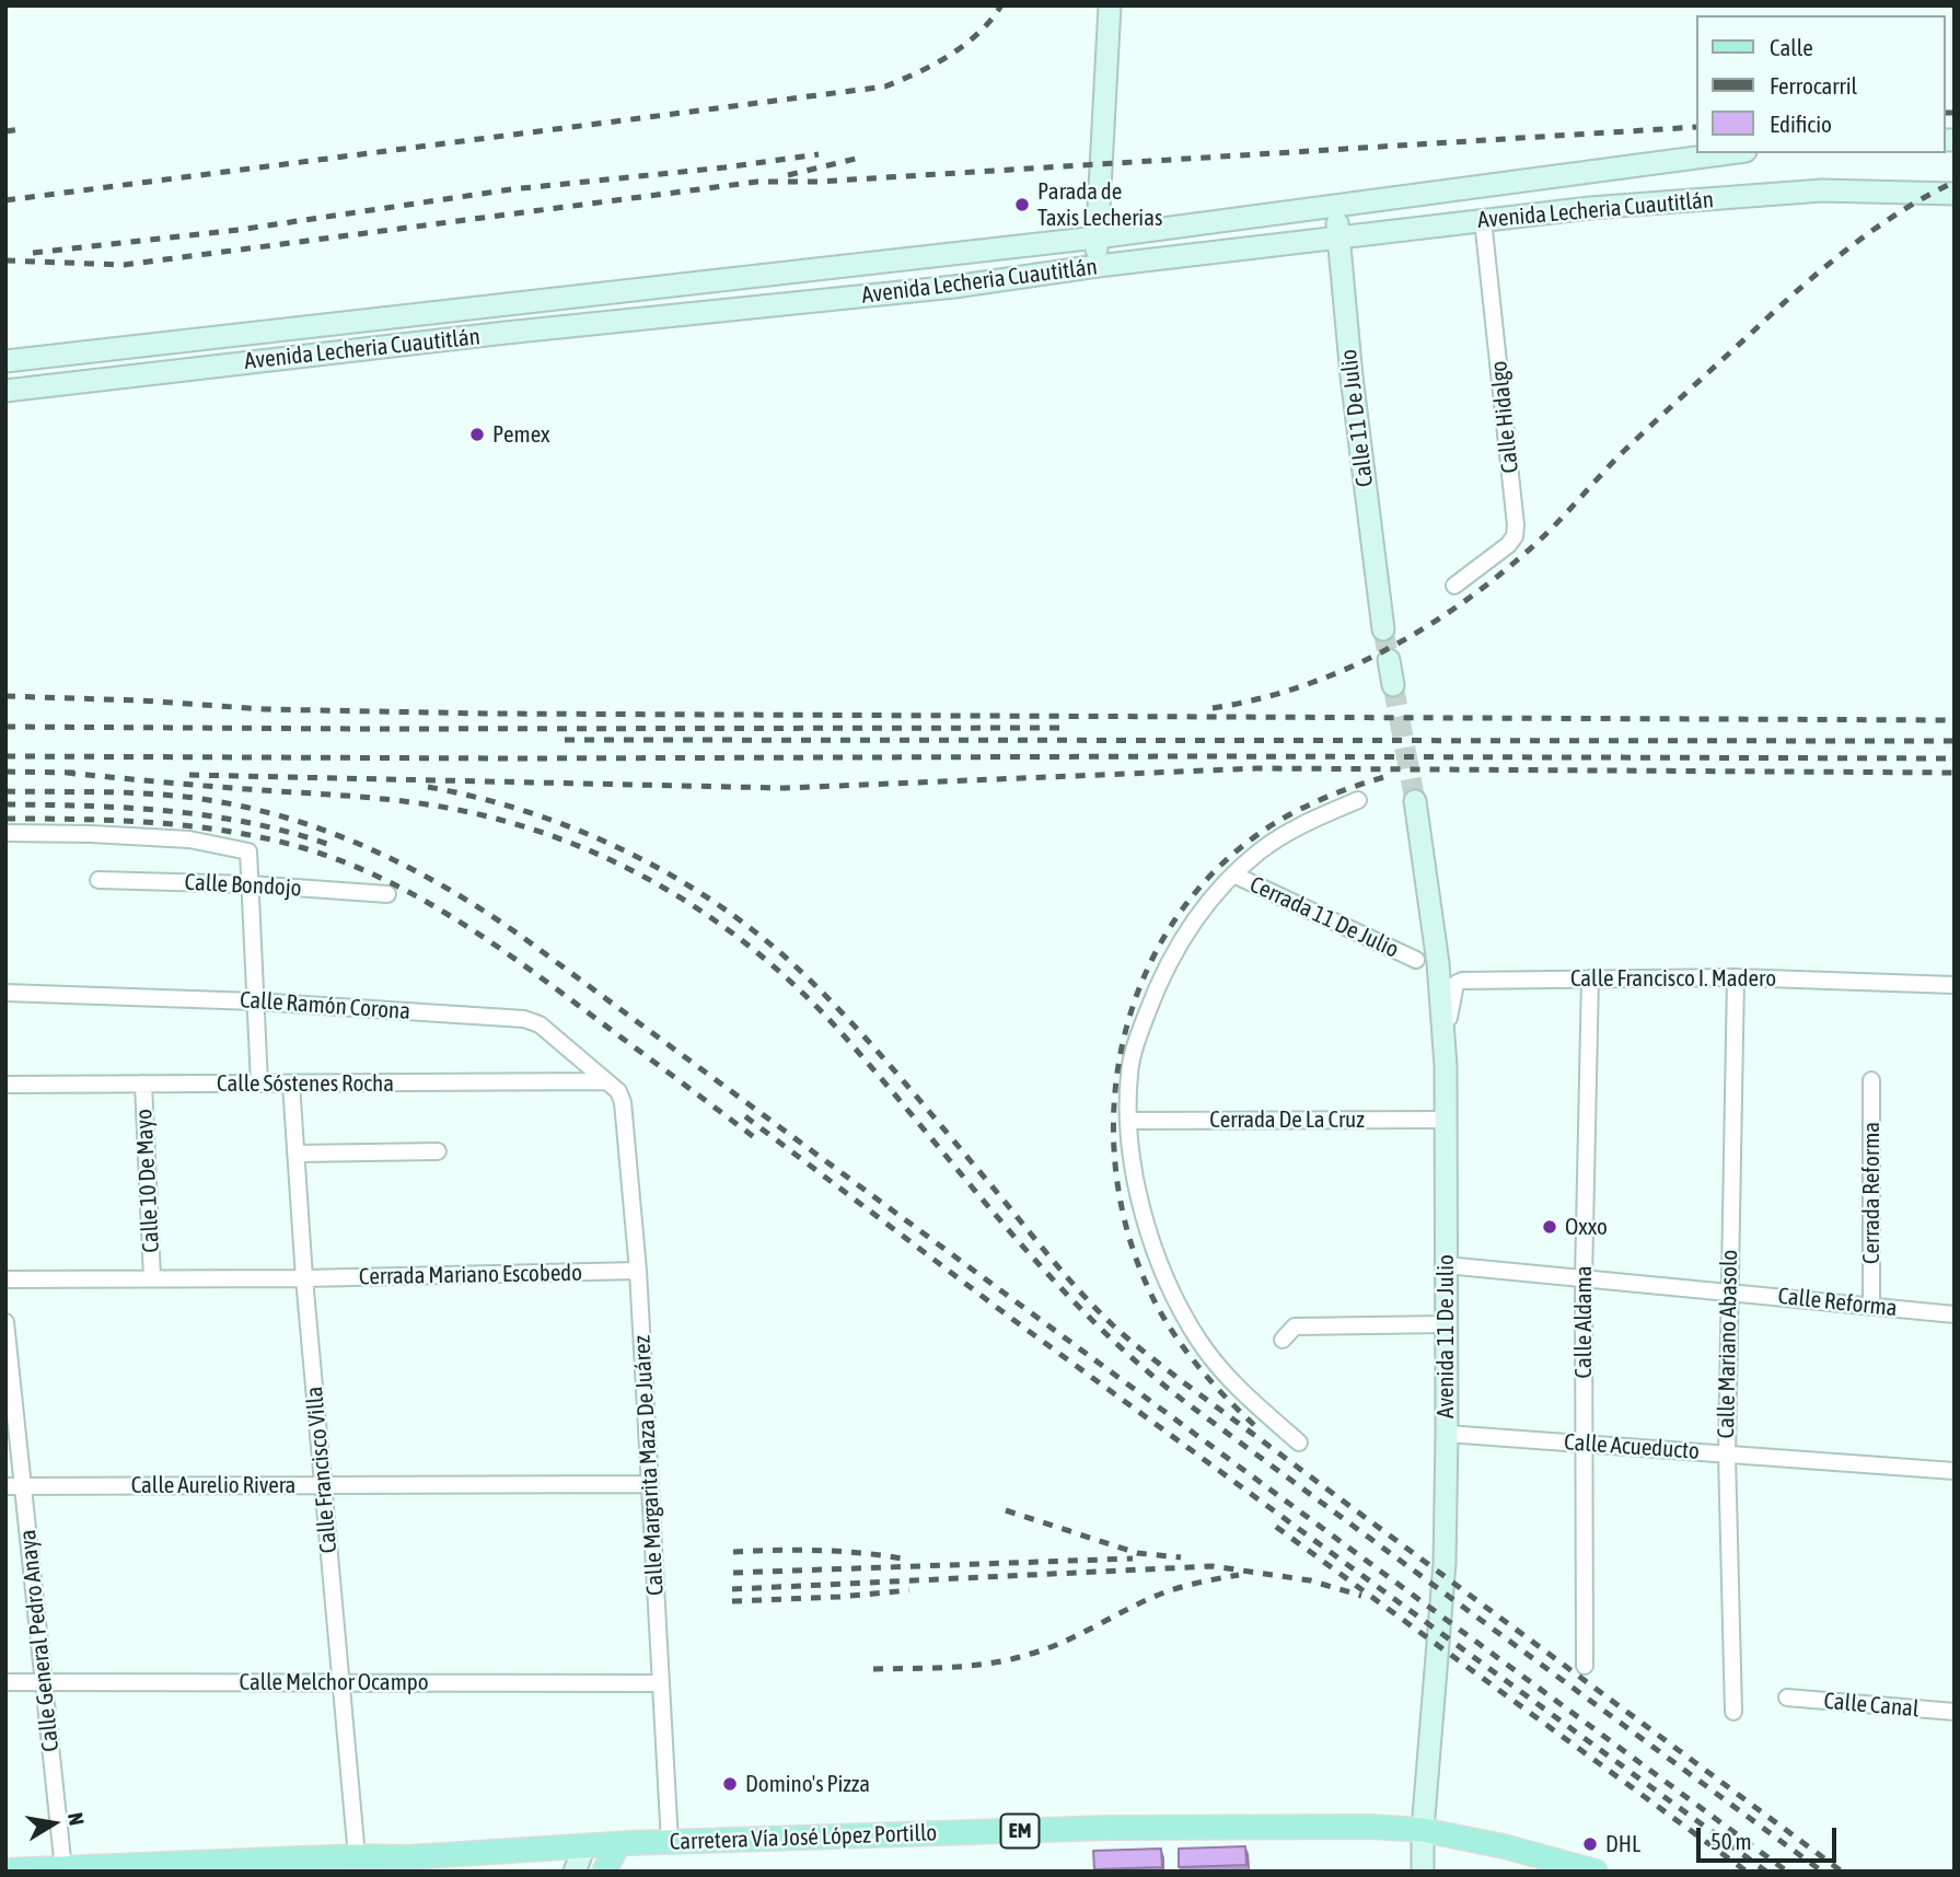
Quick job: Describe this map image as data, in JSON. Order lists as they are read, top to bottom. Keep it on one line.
{"streets":{"main road":["Avenida Lecheria Cuautitlán","Calle 11 De Julio","Avenida 11 De Julio","EM","Carretera Vía José López Portillo"],"street":["Calle Hidalgo","Calle Bondojo","Cerrada 11 De Julio","Calle Francisco I. Madero","Calle Ramón Corona","Calle Sóstenes Rocha","Cerrada De La Cruz","Calle 10 De Mayo","Cerrada Reforma","Cerrada Mariano Escobedo","Calle Reforma","Calle Aldama","Calle Mariano Abasolo","Calle Acueducto","Calle Margarita Maza De Juárez","Calle Francisco Villa","Calle Aurelio Rivera","Calle General Pedro Anaya","Calle Melchor Ocampo","Calle Canal"]},"crossings":[["Avenida Lecheria Cuautitlán","Calle Hidalgo"],["Avenida Lecheria Cuautitlán","Calle 11 De Julio"],["Calle Francisco I. Madero","Calle Aldama"],["Calle Francisco I. Madero","Avenida 11 De Julio"],["Calle Francisco I. Madero","Calle Mariano Abasolo"],["Calle Ramón Corona","Calle Sóstenes Rocha"],["Calle Ramón Corona","Calle Margarita Maza De Juárez"],["Calle Sóstenes Rocha","Calle 10 De Mayo"],["Calle Sóstenes Rocha","Calle Francisco Villa"],["Cerrada De La Cruz","Avenida 11 De Julio"],["Cerrada Reforma","Calle Reforma"],["Cerrada Mariano Escobedo","Calle Margarita Maza De Juárez"],["Cerrada Mariano Escobedo","Calle Francisco Villa"],["Calle Reforma","Calle Aldama"],["Calle Reforma","Avenida 11 De Julio"],["Calle Reforma","Calle Mariano Abasolo"],["Calle Aldama","Calle Acueducto"],["Avenida 11 De Julio","Calle Acueducto"],["Avenida 11 De Julio","Carretera Vía José López Portillo"],["Calle Mariano Abasolo","Calle Acueducto"],["Calle Margarita Maza De Juárez","Calle Aurelio Rivera"],["Calle Margarita Maza De Juárez","Calle Melchor Ocampo"],["Calle Margarita Maza De Juárez","Carretera Vía José López Portillo"],["Calle Francisco Villa","Calle Aurelio Rivera"],["Calle Francisco Villa","Calle Melchor Ocampo"],["Calle Francisco Villa","Carretera Vía José López Portillo"],["Calle Aurelio Rivera","Calle General Pedro Anaya"],["Calle General Pedro Anaya","Calle Melchor Ocampo"],["Calle General Pedro Anaya","Carretera Vía José López Portillo"]],"places":["Parada de Taxis Lecherias","Pemex","Oxxo","Domino's Pizza","DHL"],"legend":["Calle","Ferrocarril","Edificio"],"scale_bar":"50 m","north":"right"}
